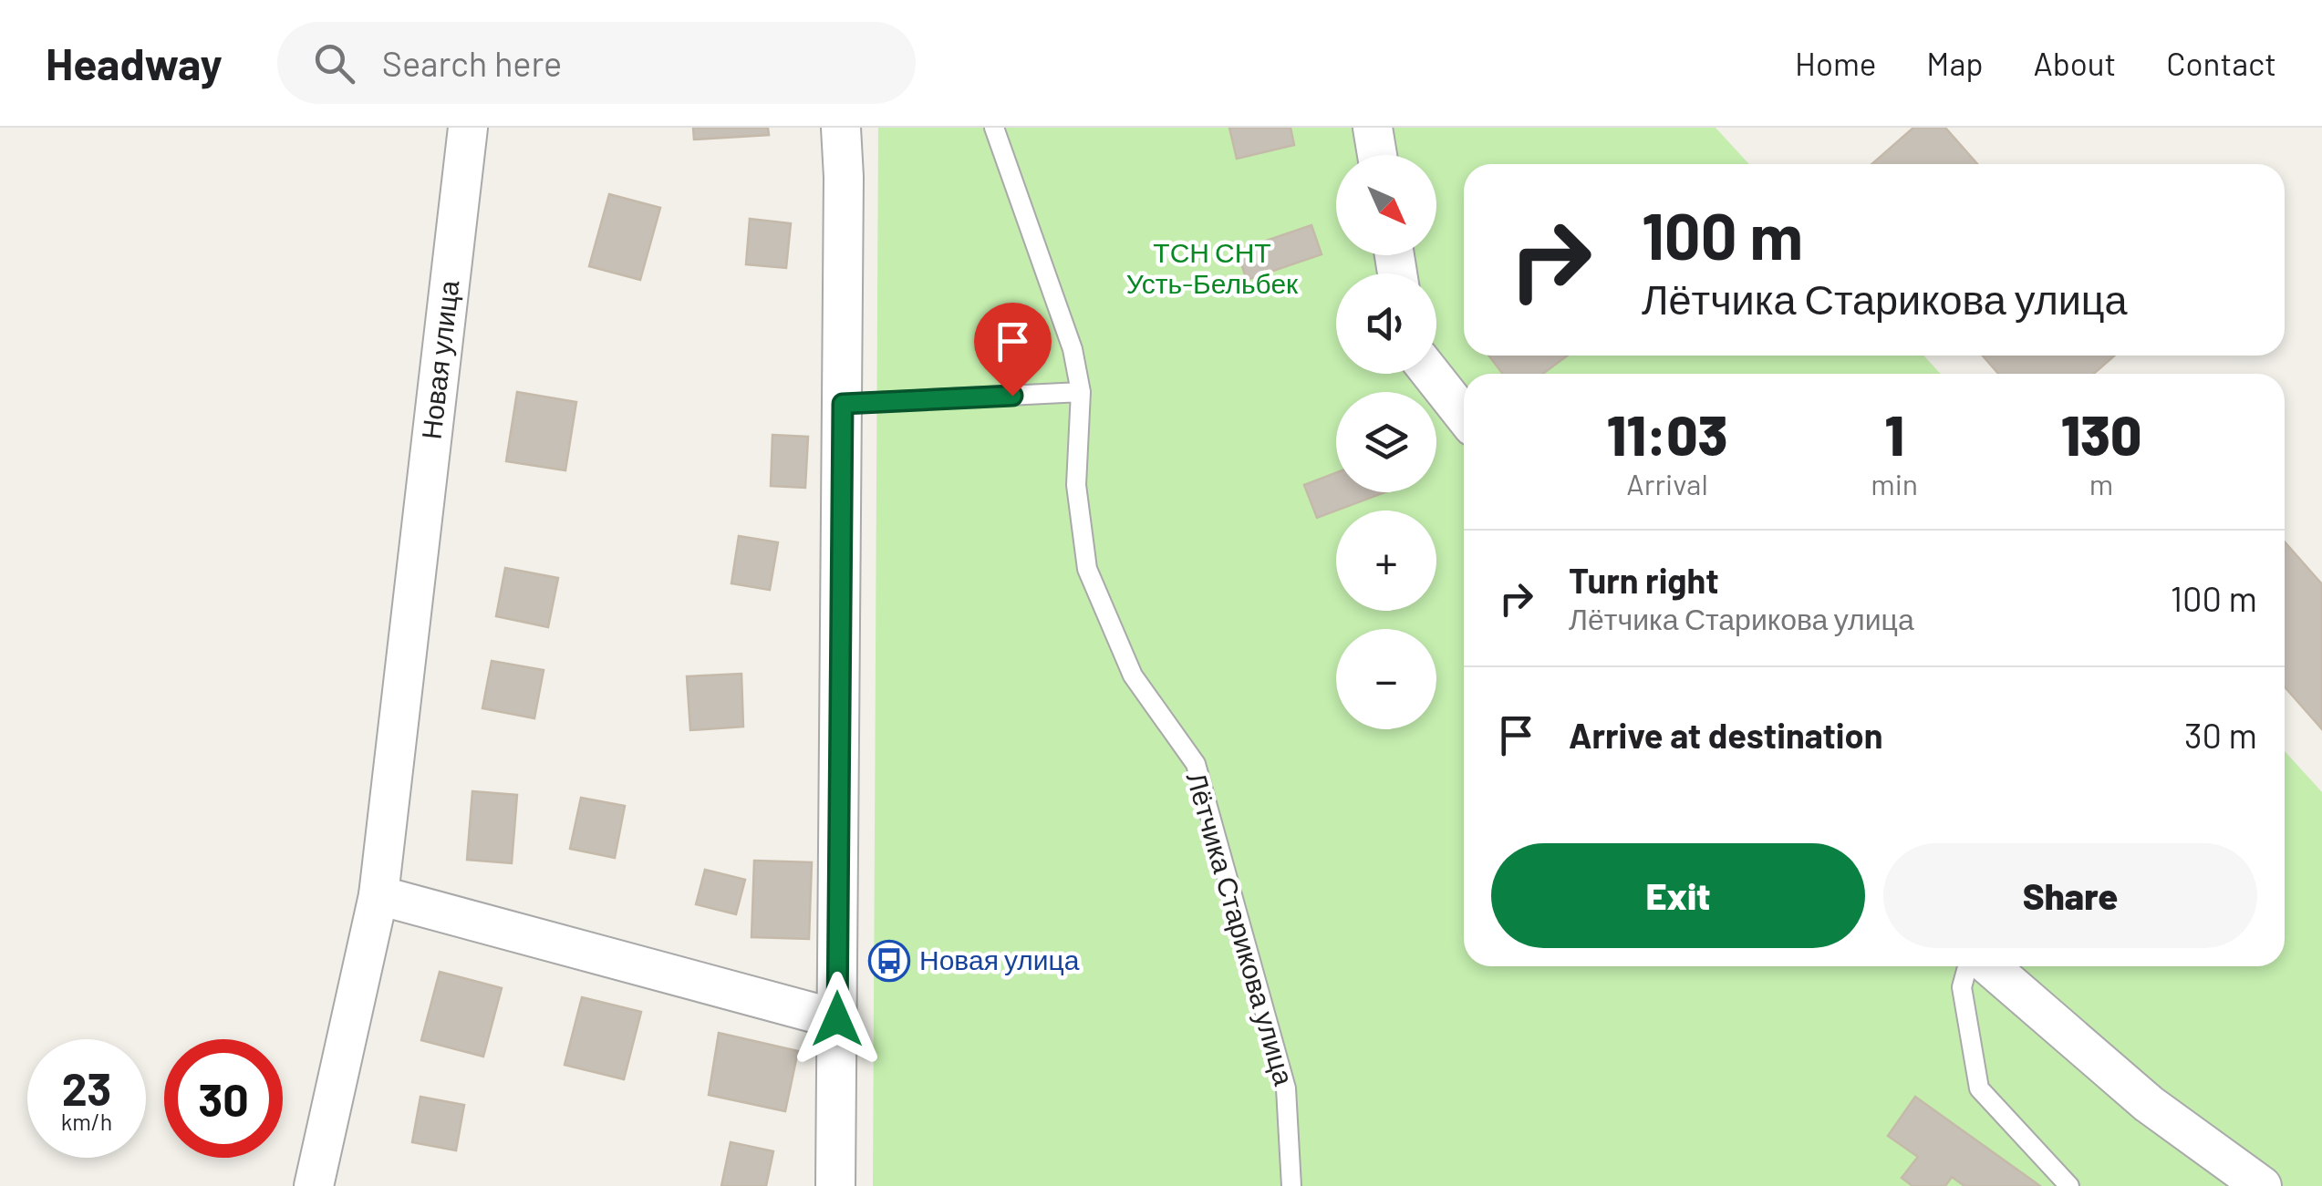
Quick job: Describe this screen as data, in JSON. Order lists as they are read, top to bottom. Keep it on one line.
{"streets":{"street":["Новая улица"],"lane":["Лётчика Старикова улица"]},"parks":["ТСН СНТ Усть-Бельбек"],"places":{"bus stop":["Новая улица"]},"north":"bottom right","page":{"header":"Headway","search":"Search here","nav":["Home","Map","About","Contact"],"map_buttons":["+","−"],"turn":["100 m","Лётчика Старикова улица"],"eta":["11:03","Arrival","1","min","130","m"],"list":[{"name":"Turn right","note":"Лётчика Старикова улица","value":"100 m"},{"name":"Arrive at destination","value":"30 m"}],"buttons":["Exit","Share"],"speed":"23 km/h","limit":"30"}}
